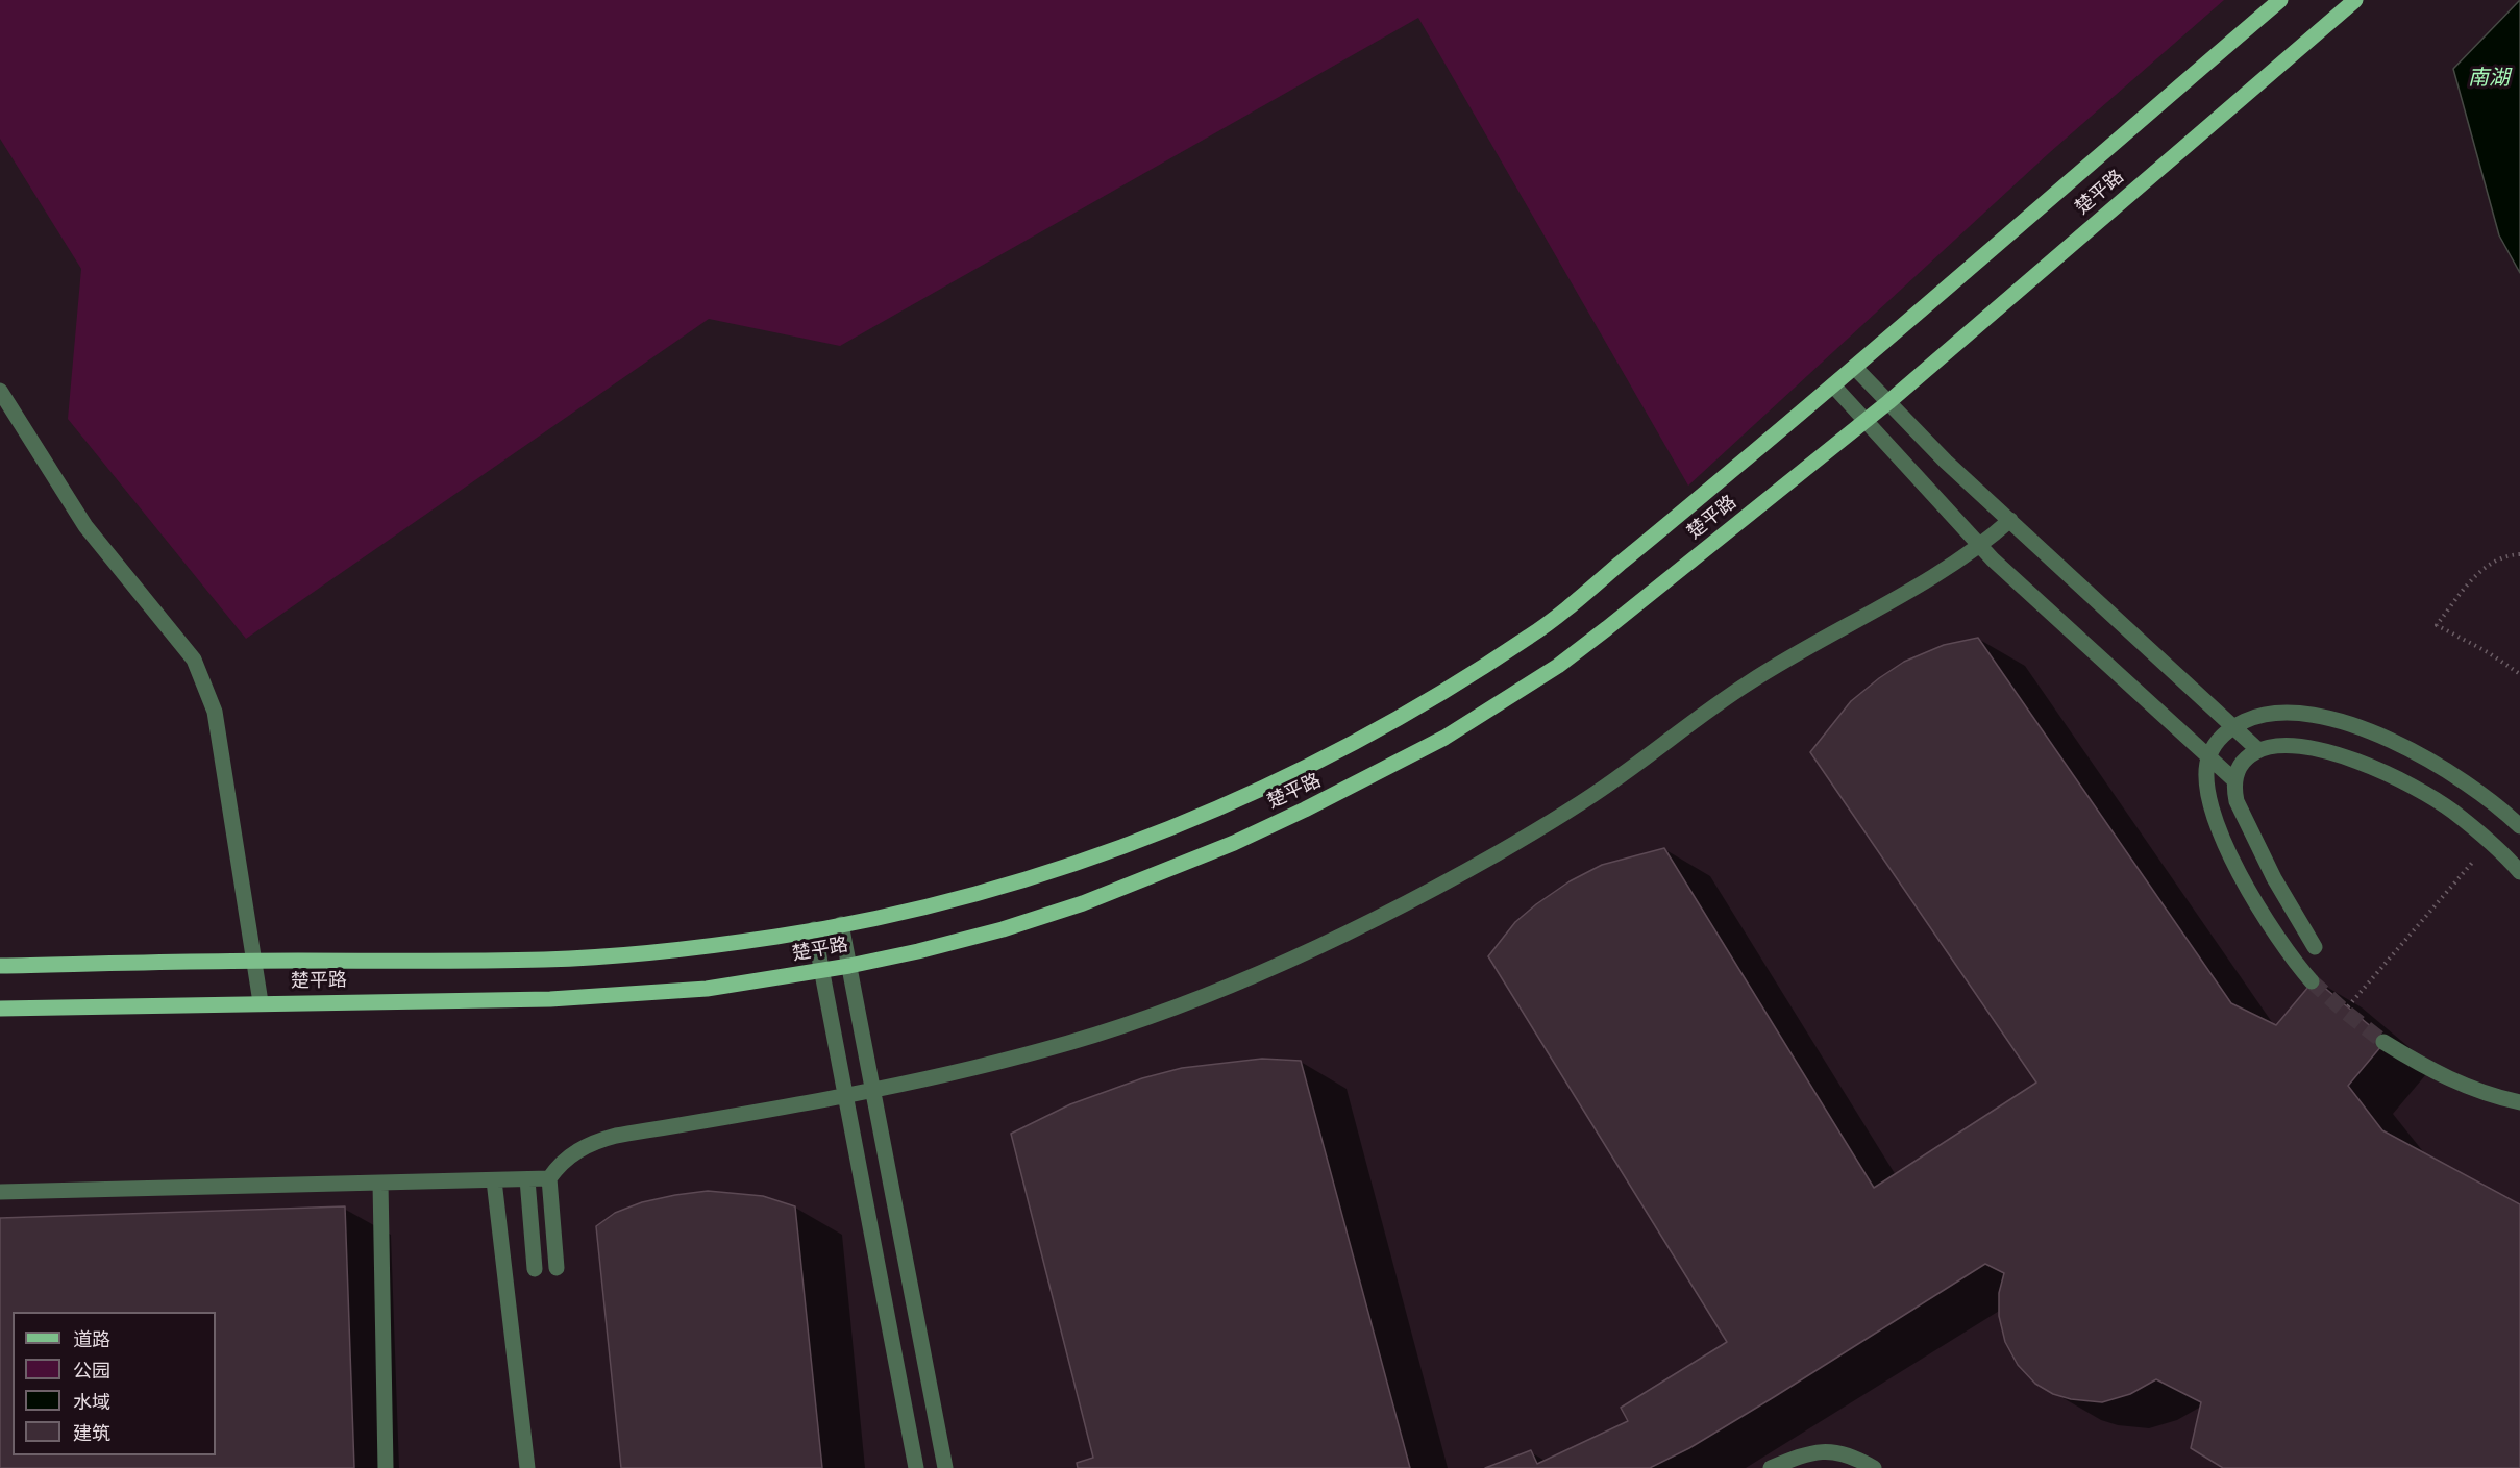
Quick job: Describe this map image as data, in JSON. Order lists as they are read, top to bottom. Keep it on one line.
{"streets":{"main road":["楚平路"]},"water":["南湖"],"legend":["道路","公园","水域","建筑"]}
